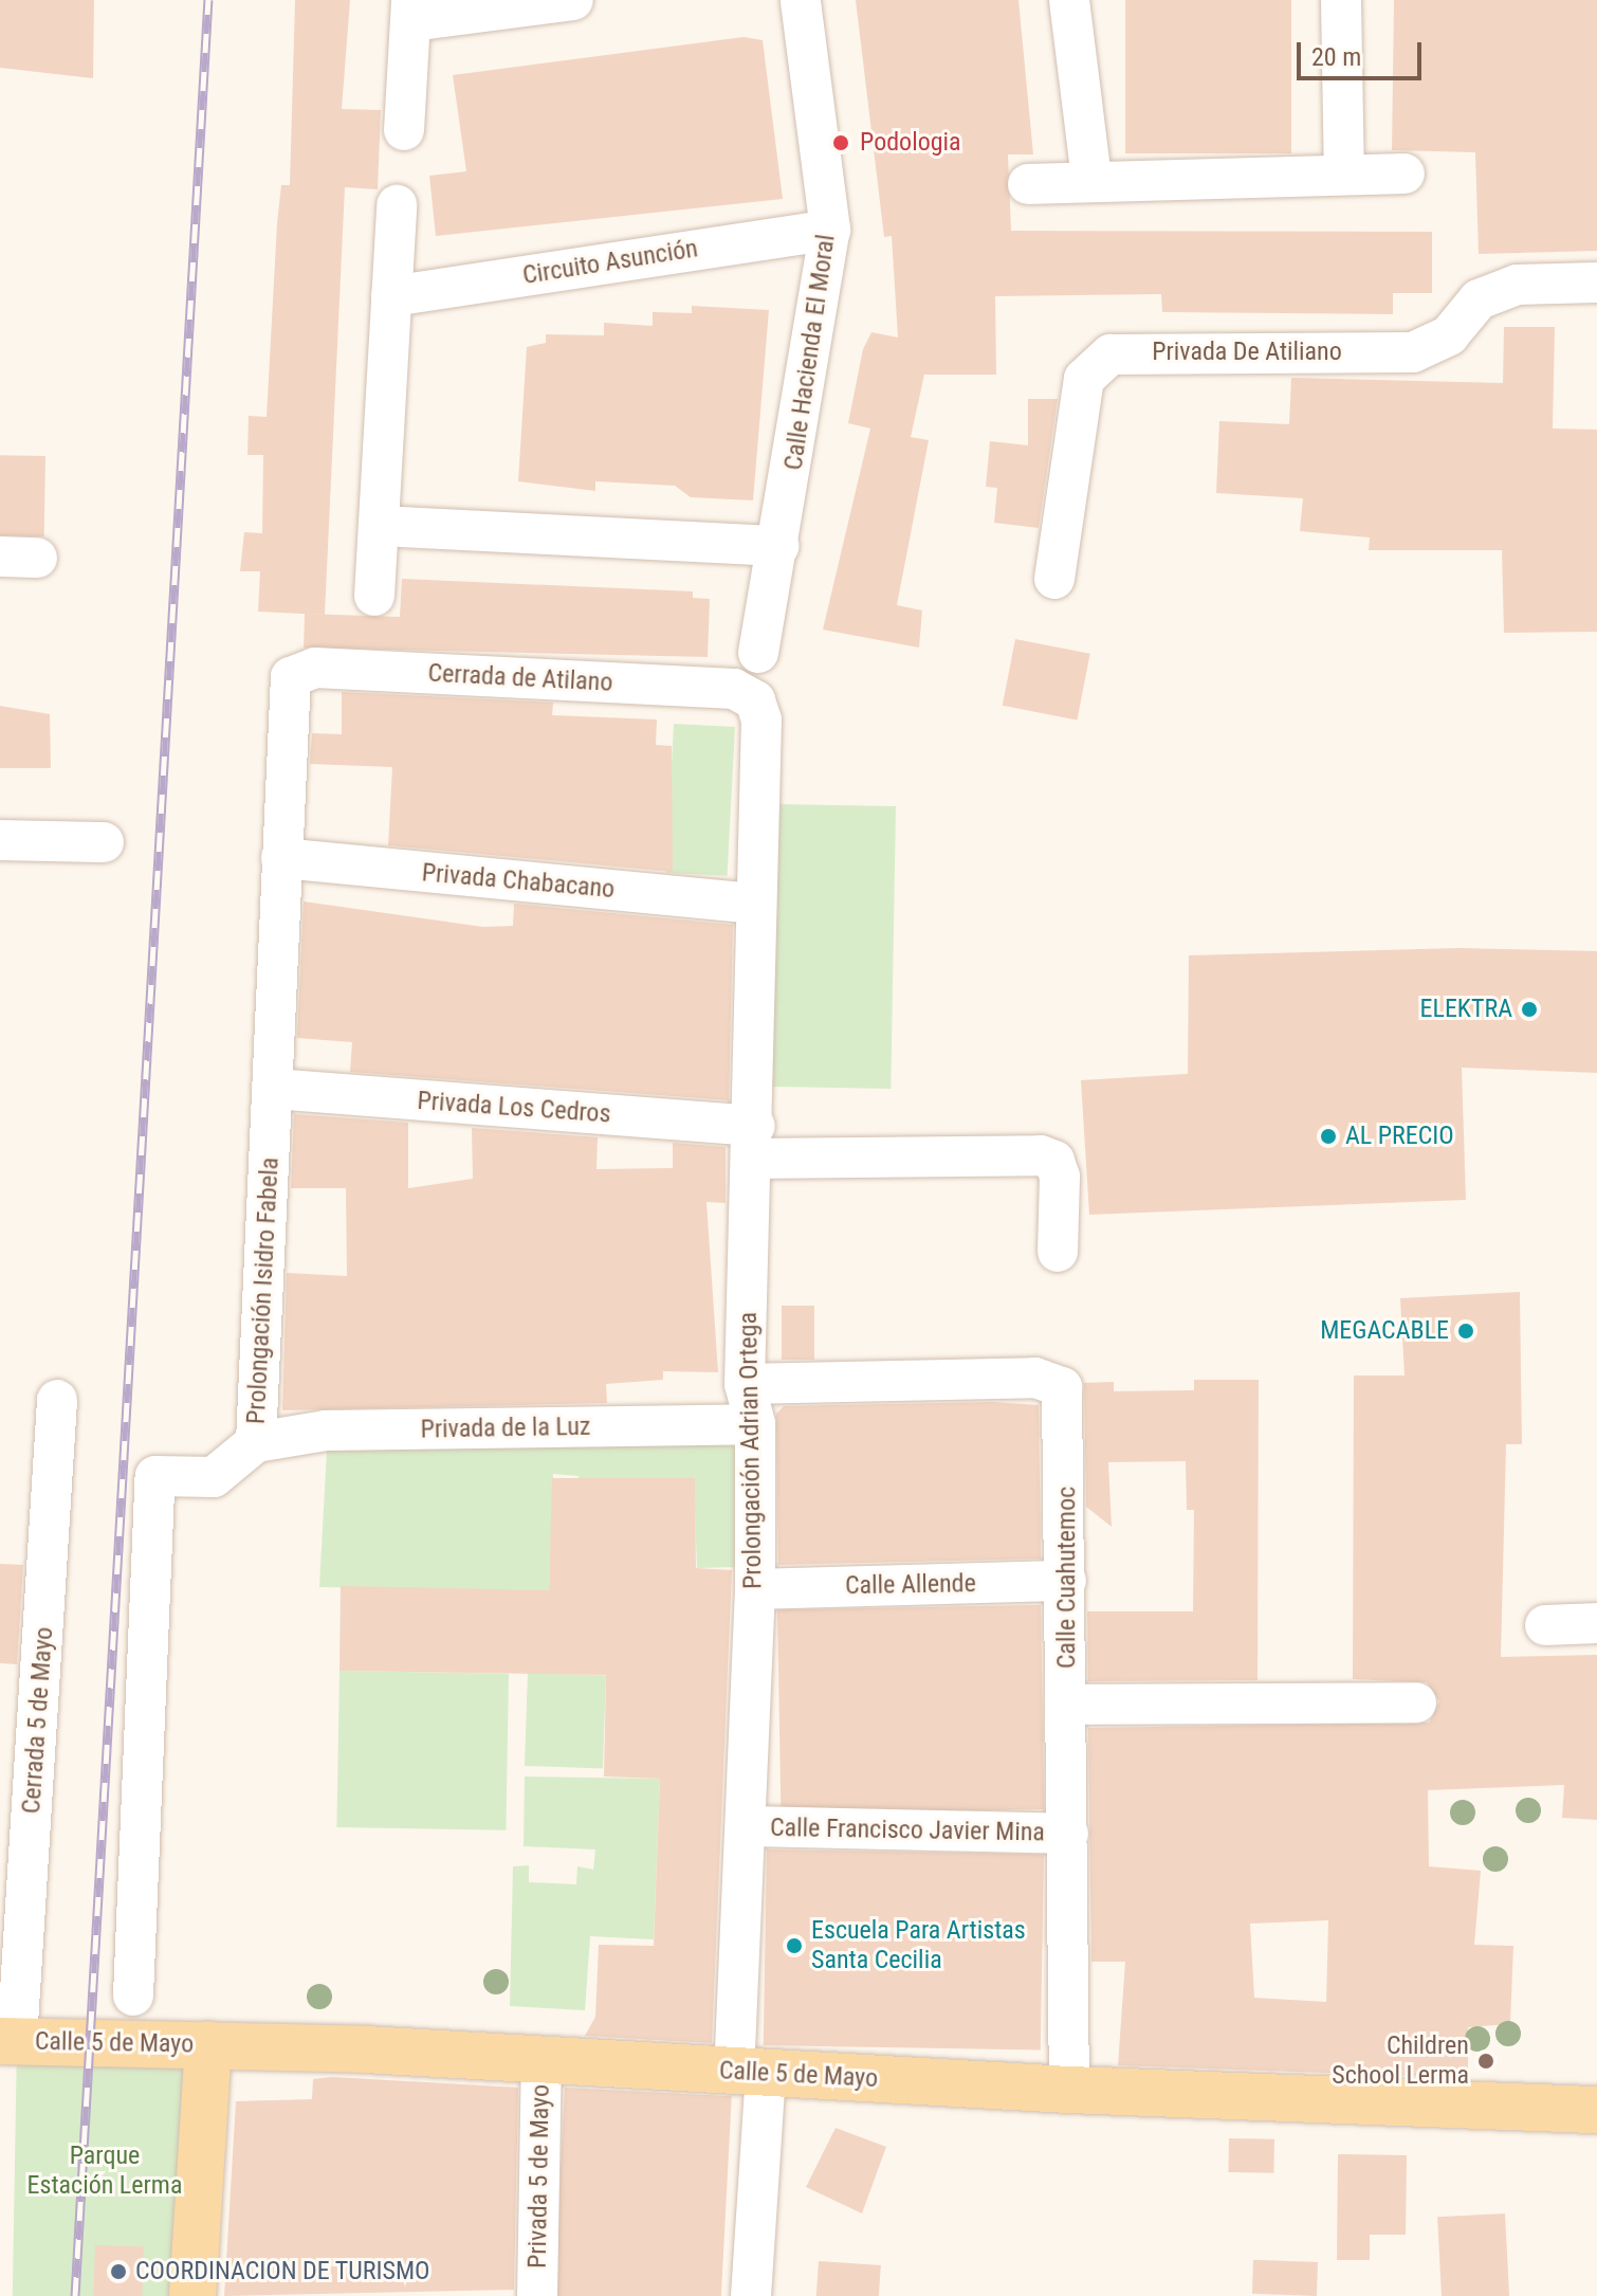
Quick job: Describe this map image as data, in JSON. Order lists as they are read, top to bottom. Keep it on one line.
{"streets":{"main road":["Calle 5 de Mayo"],"street":["Circuito Asunción","Calle Hacienda El Moral","Privada De Atiliano","Cerrada de Atilano","Privada Chabacano","Privada Los Cedros","Prolongación Isidro Fabela","Privada de la Luz","Prolongación Adrian Ortega","Calle Cuahutemoc","Calle Allende","Cerrada 5 de Mayo","Calle Francisco Javier Mina","Privada 5 de Mayo"]},"crossings":[["Circuito Asunción","Calle Hacienda El Moral"],["Cerrada de Atilano","Prolongación Isidro Fabela"],["Cerrada de Atilano","Prolongación Adrian Ortega"],["Privada Chabacano","Prolongación Isidro Fabela"],["Privada Chabacano","Prolongación Adrian Ortega"],["Privada Los Cedros","Prolongación Isidro Fabela"],["Privada Los Cedros","Prolongación Adrian Ortega"],["Prolongación Isidro Fabela","Privada de la Luz"],["Privada de la Luz","Prolongación Adrian Ortega"],["Prolongación Adrian Ortega","Calle Cuahutemoc"],["Prolongación Adrian Ortega","Calle Allende"],["Prolongación Adrian Ortega","Calle Francisco Javier Mina"],["Prolongación Adrian Ortega","Calle 5 de Mayo"],["Calle Cuahutemoc","Calle Allende"],["Calle Cuahutemoc","Calle Francisco Javier Mina"],["Calle Cuahutemoc","Calle 5 de Mayo"],["Cerrada 5 de Mayo","Calle 5 de Mayo"],["Calle 5 de Mayo","Privada 5 de Mayo"]],"parks":["Parque Estación Lerma"],"places":["Podologia","ELEKTRA","AL PRECIO","MEGACABLE","Escuela Para Artistas Santa Cecilia","Children School Lerma","COORDINACION DE TURISMO"],"scale_bar":"20 m"}
